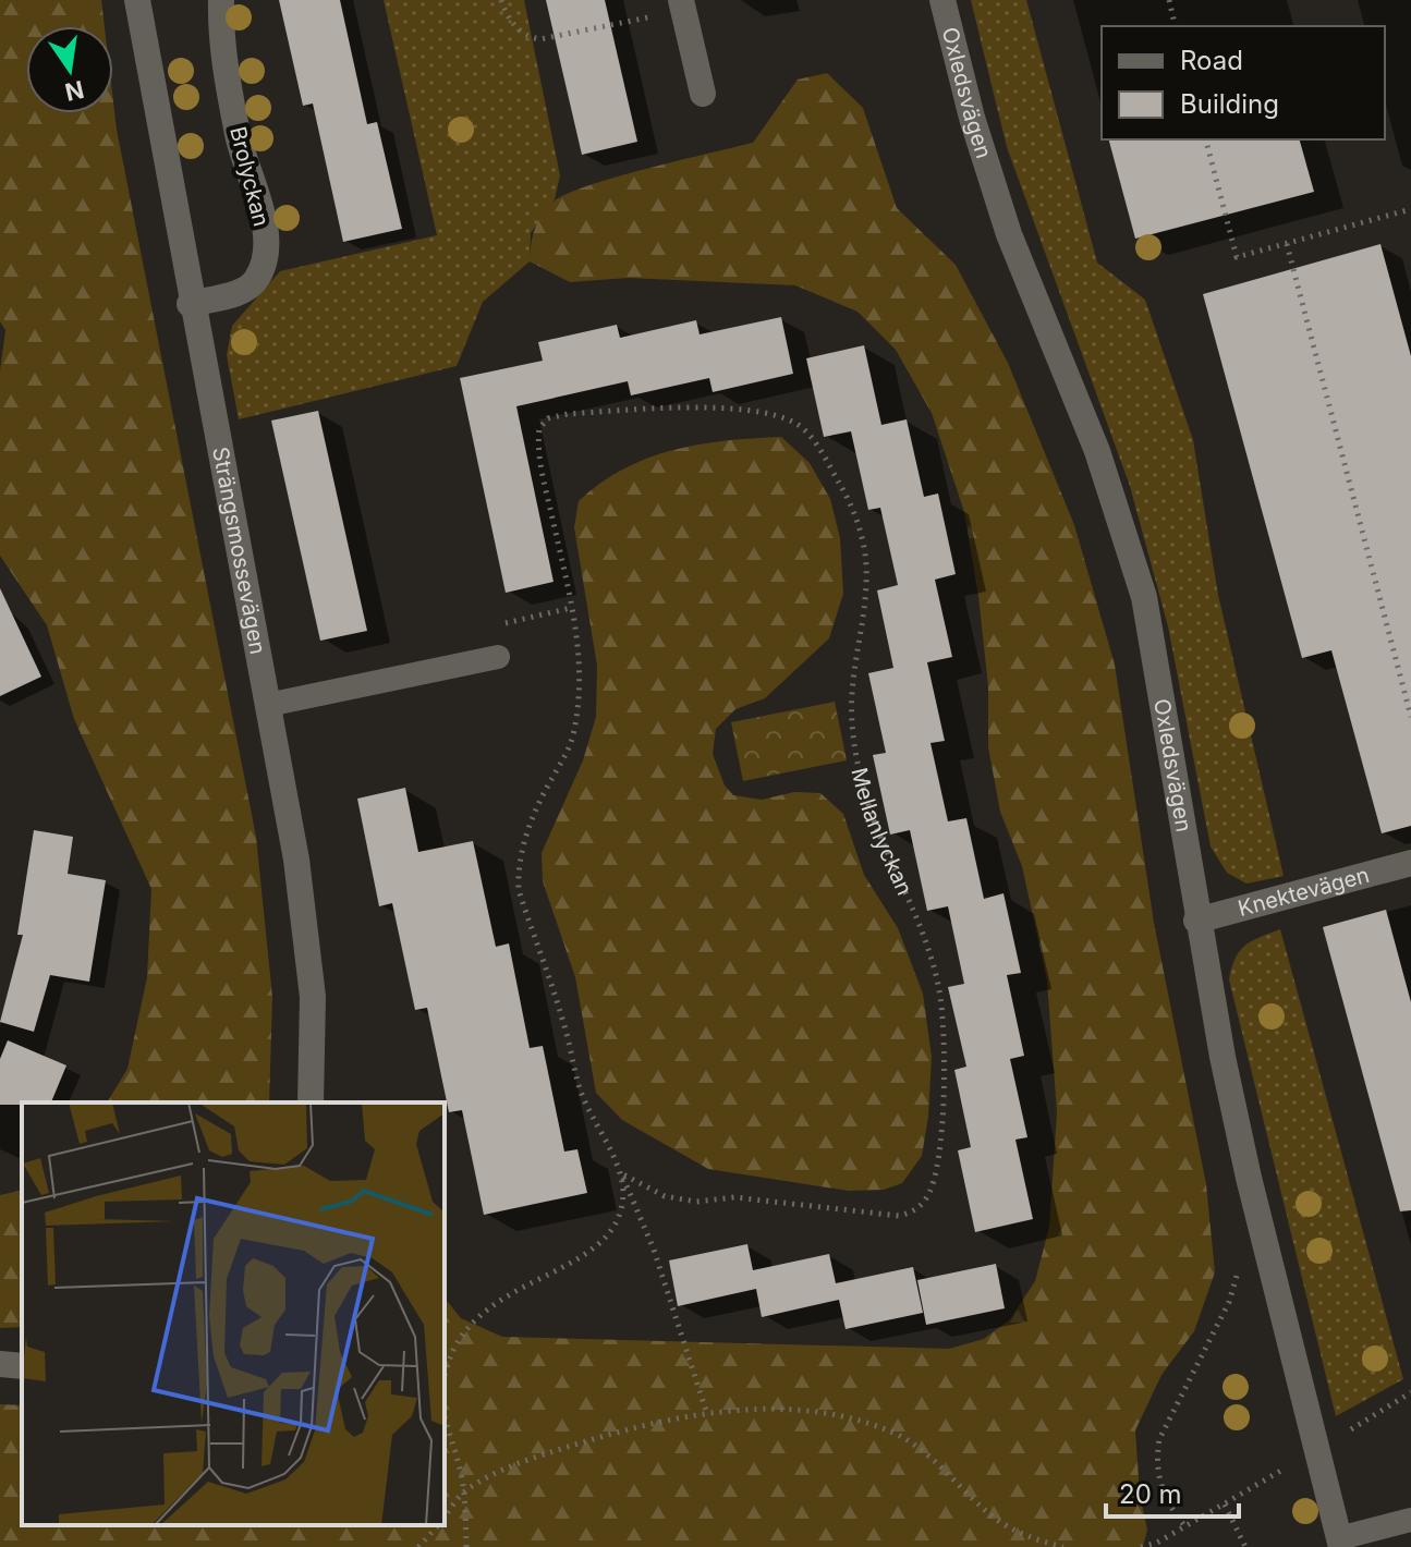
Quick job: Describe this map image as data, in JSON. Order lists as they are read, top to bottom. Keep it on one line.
{"streets":{"street":["Oxledsvägen","Brolyckan","Strängsmossevägen","Knektevägen"],"path":["Mellanlyckan"]},"crossings":[["Oxledsvägen","Knektevägen"],["Brolyckan","Strängsmossevägen"]],"legend":["Road","Building"],"scale_bar":"20 m","north":"bottom"}
